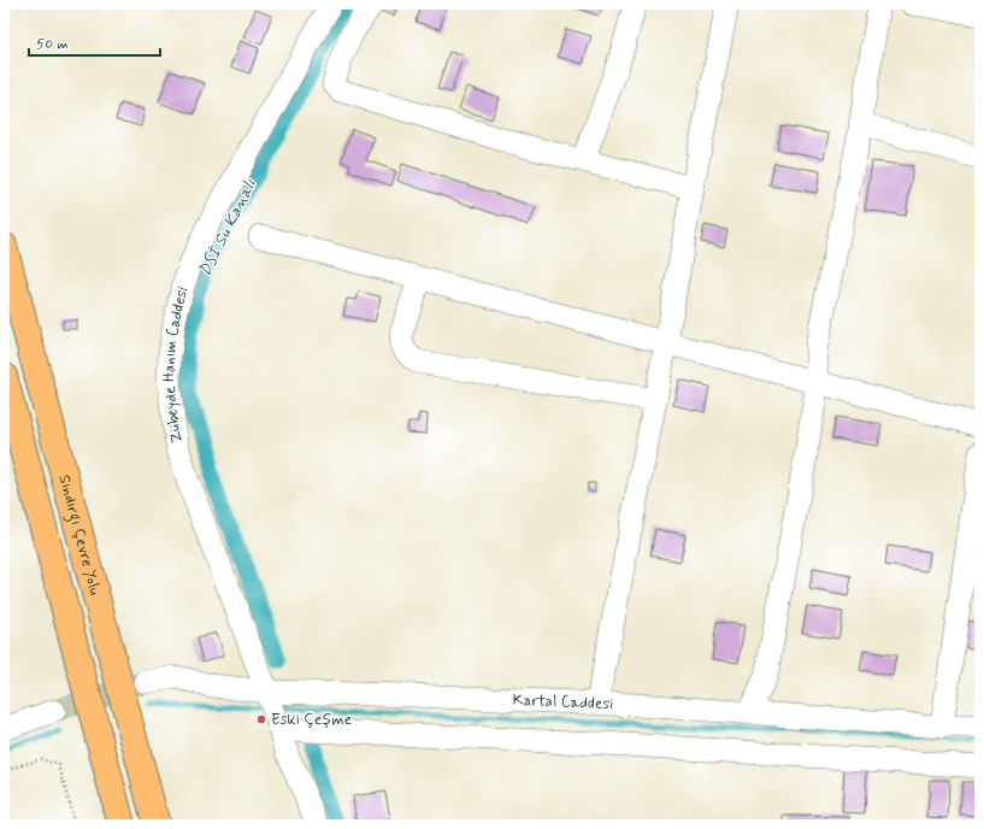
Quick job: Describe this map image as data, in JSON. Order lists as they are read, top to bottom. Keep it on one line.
{"streets":{"main road":["Sındırgı Çevre Yolu"],"street":["Zübeyde Hanım Caddesi","Kartal Caddesi"]},"crossings":[["Zübeyde Hanım Caddesi","Kartal Caddesi"]],"water":["DSİ Su Kanalı"],"places":["Eski Çeşme"],"scale_bar":"50 m"}
